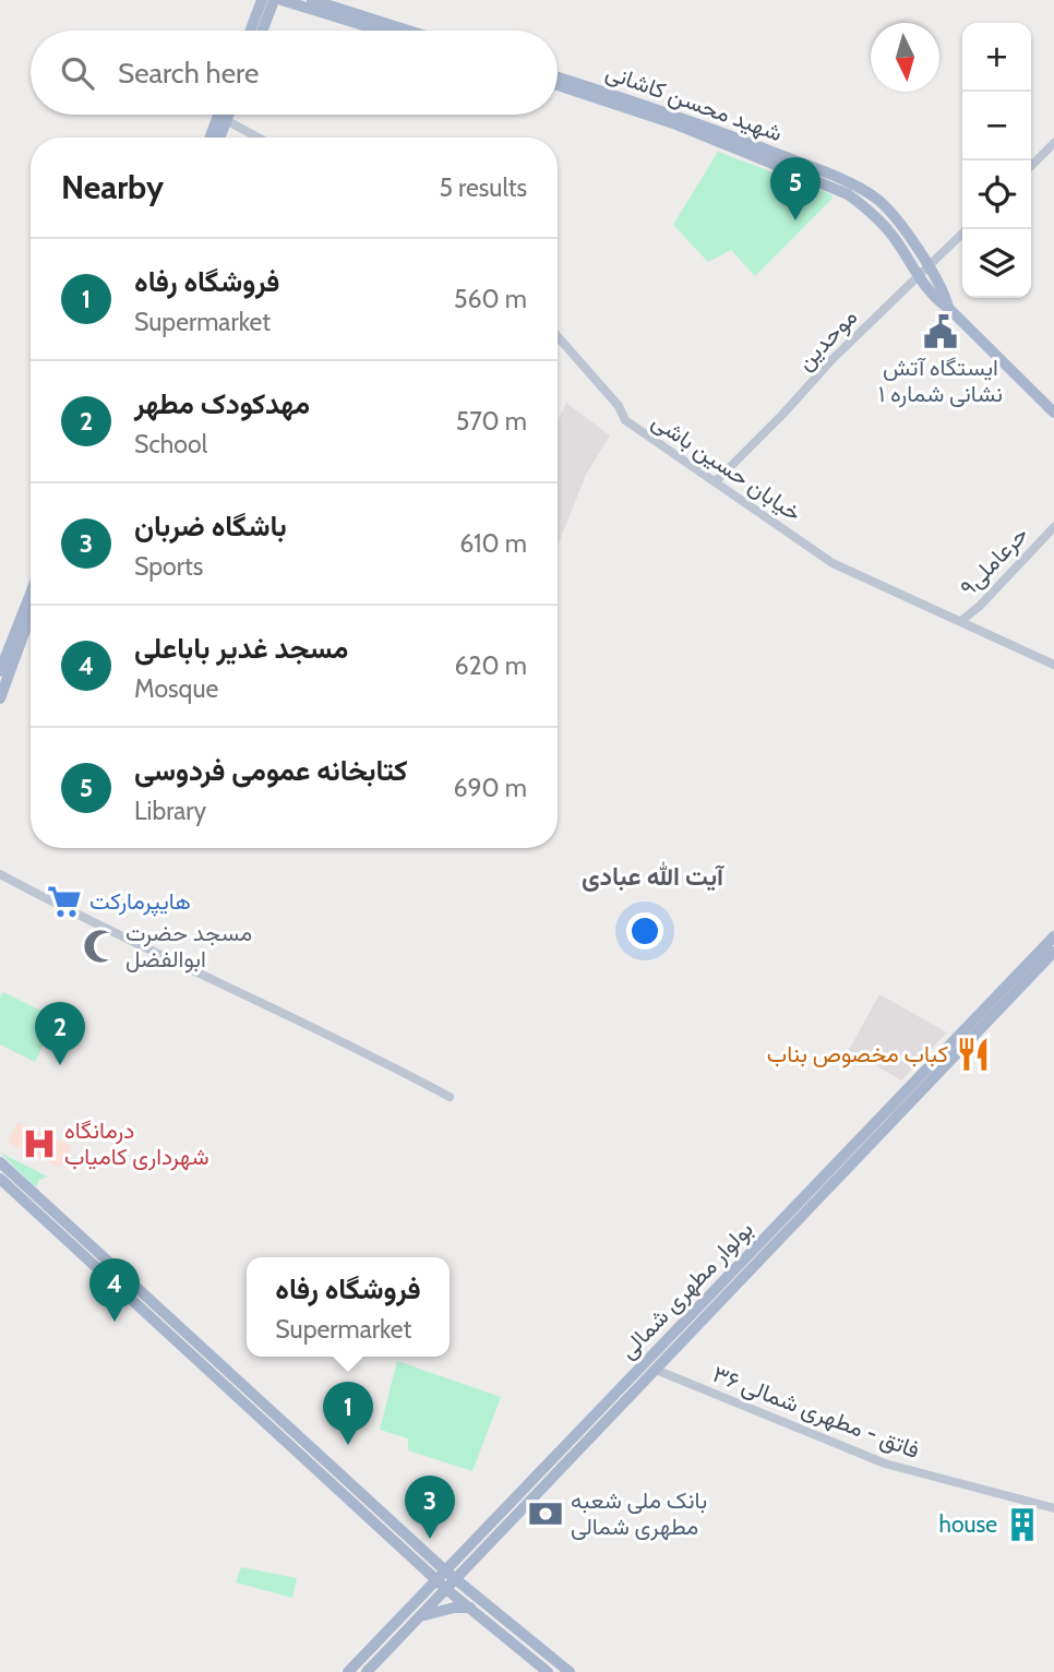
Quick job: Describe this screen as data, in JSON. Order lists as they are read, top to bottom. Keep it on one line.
{"streets":{"main road":["شهید محسن کاشانی","بولوار مطهری شمالی"],"street":["موحدین","خیابان حسین باشی","حرعاملی۹","فاتق - مطهری شمالی ۳۶"]},"crossings":[["شهید محسن کاشانی","موحدین"],["موحدین","خیابان حسین باشی"],["خیابان حسین باشی","حرعاملی۹"],["بولوار مطهری شمالی","فاتق - مطهری شمالی ۳۶"]],"districts":["آیت الله عبادی"],"places":{"public building":["ایستگاه آتش نشانی شماره ۱"],"supermarket":["هایپرمارکت"],"mosque":["مسجد حضرت ابوالفضل"],"restaurant":["كباب مخصوص بناب"],"hospital":["درمانگاه شهرداری کامیاب"],"bank":["بانک ملی شعبه مطهری شمالی"],"building":["house"]},"north":"bottom","page":{"map_buttons":["+","−"],"search":"Search here","heading":["Nearby","5 results"],"pins":["5","2","4","1","3"],"list":[{"mark":"1","name":"فروشگاه رفاه","note":"Supermarket","value":"560 m"},{"mark":"2","name":"مهدکودک مطهر","note":"School","value":"570 m"},{"mark":"3","name":"باشگاه ضربان","note":"Sports","value":"610 m"},{"mark":"4","name":"مسجد غدیر باباعلی","note":"Mosque","value":"620 m"},{"mark":"5","name":"کتابخانه عمومی فردوسی","note":"Library","value":"690 m"}],"popup":["فروشگاه رفاه","Supermarket"]}}
